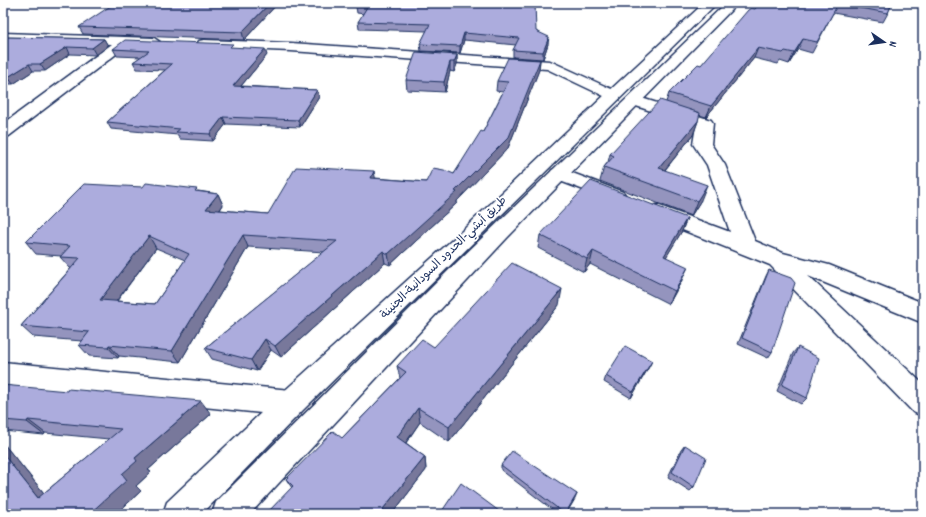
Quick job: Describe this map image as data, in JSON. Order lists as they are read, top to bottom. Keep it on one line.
{"streets":{"main road":["طريق أبشي-الحدود السودانية-الجنينة"]},"north":"right"}
